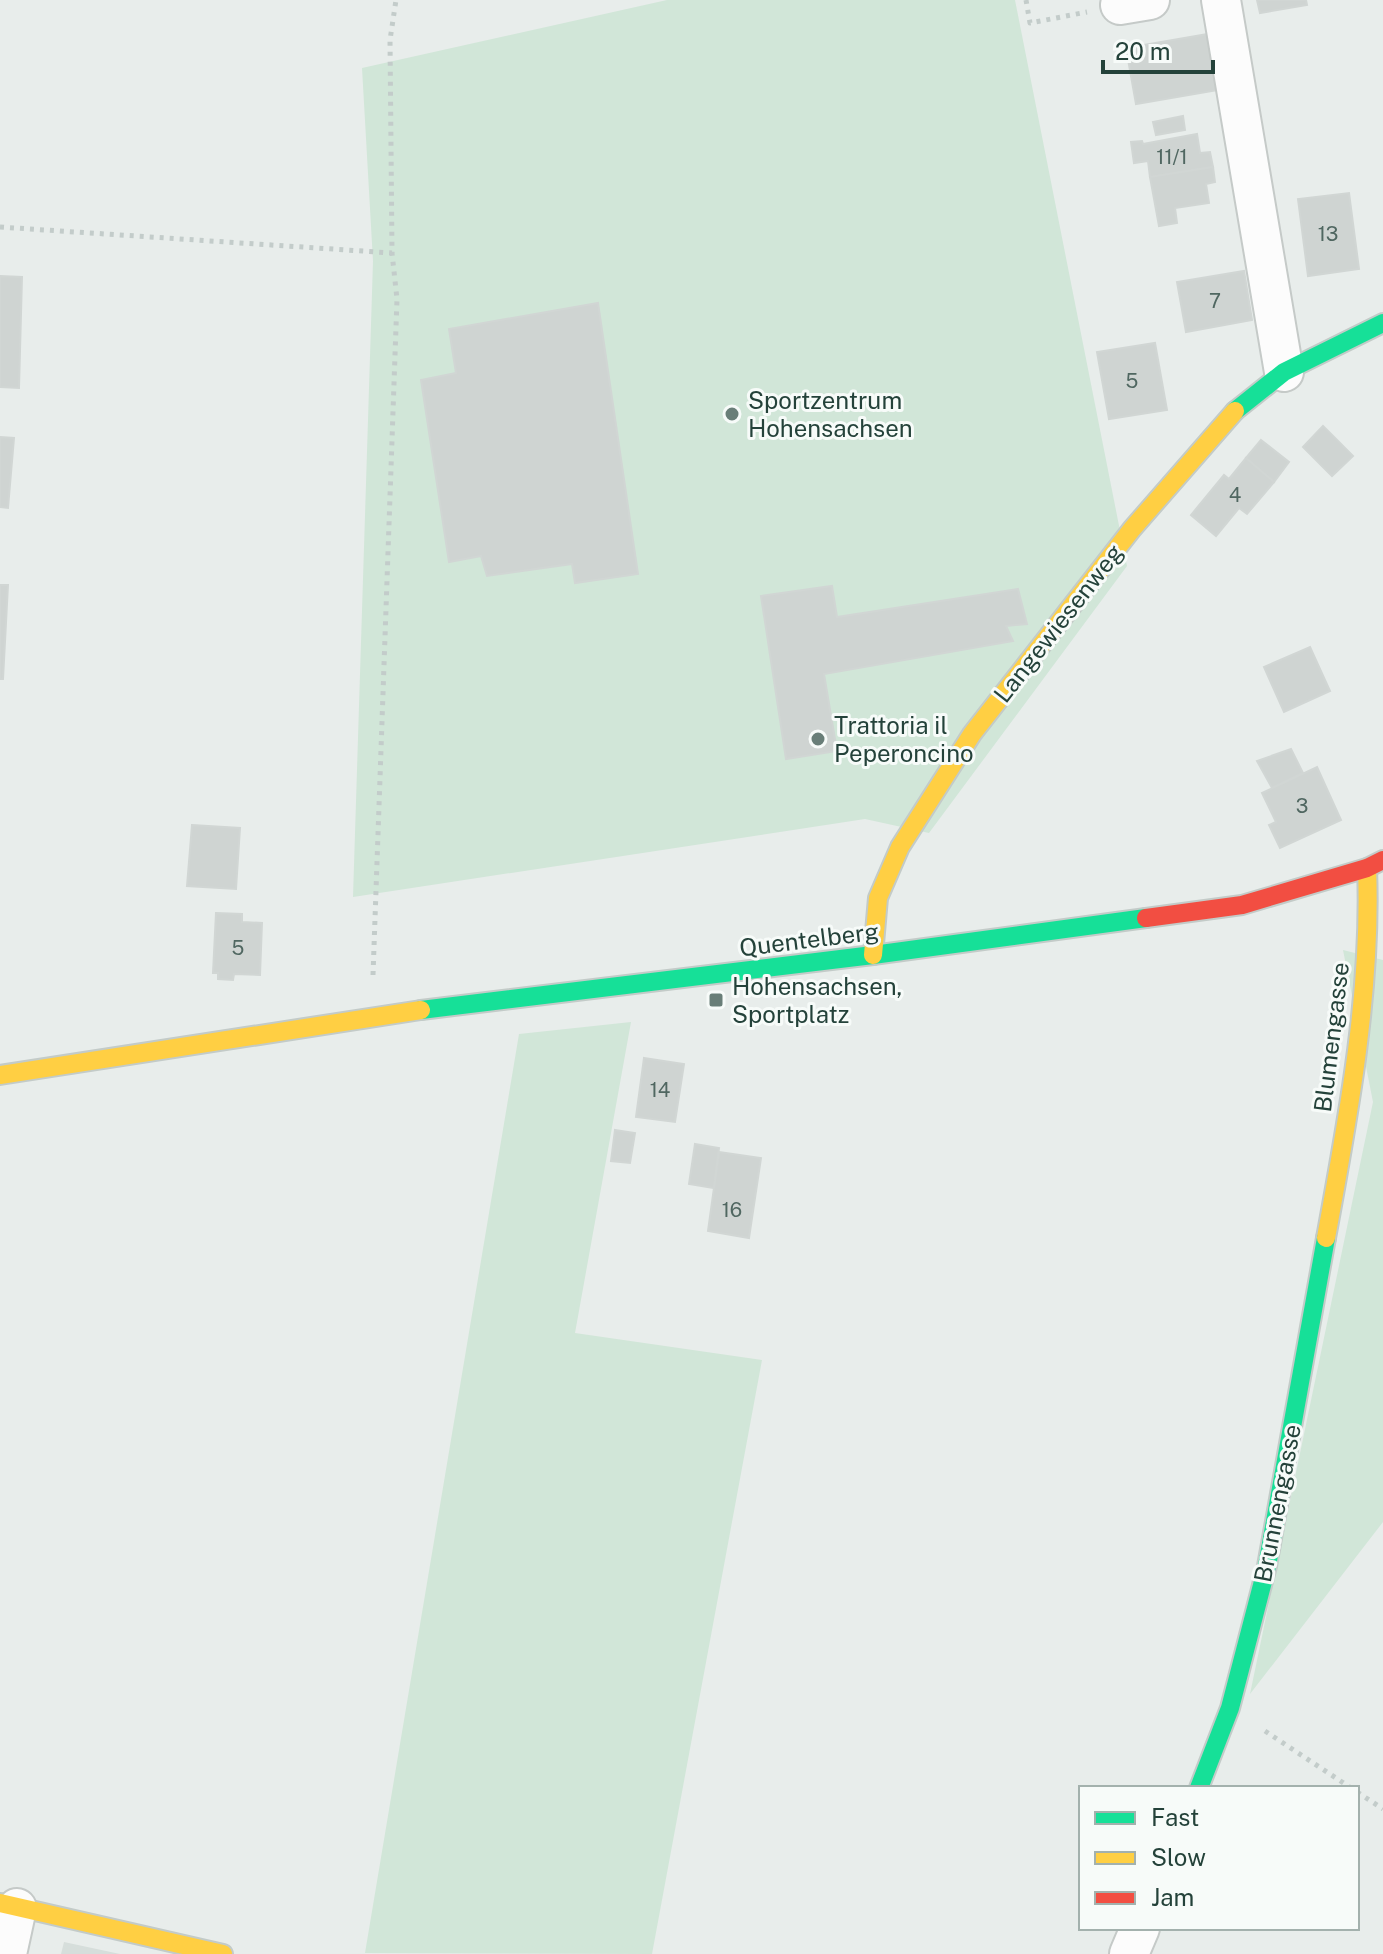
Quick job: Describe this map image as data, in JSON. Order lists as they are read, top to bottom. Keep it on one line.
{"streets":{"street":["Langewiesenweg","Quentelberg","Blumengasse","Brunnengasse"]},"crossings":[["Langewiesenweg","Quentelberg"],["Quentelberg","Blumengasse"],["Blumengasse","Brunnengasse"]],"places":{"other":["Sportzentrum Hohensachsen","Trattoria il Peperoncino"],"transit":["Hohensachsen, Sportplatz"]},"house_numbers":["11/1","13","7","5","4","3","5","14","16"],"legend":["Fast","Slow","Jam"],"scale_bar":"20 m"}
